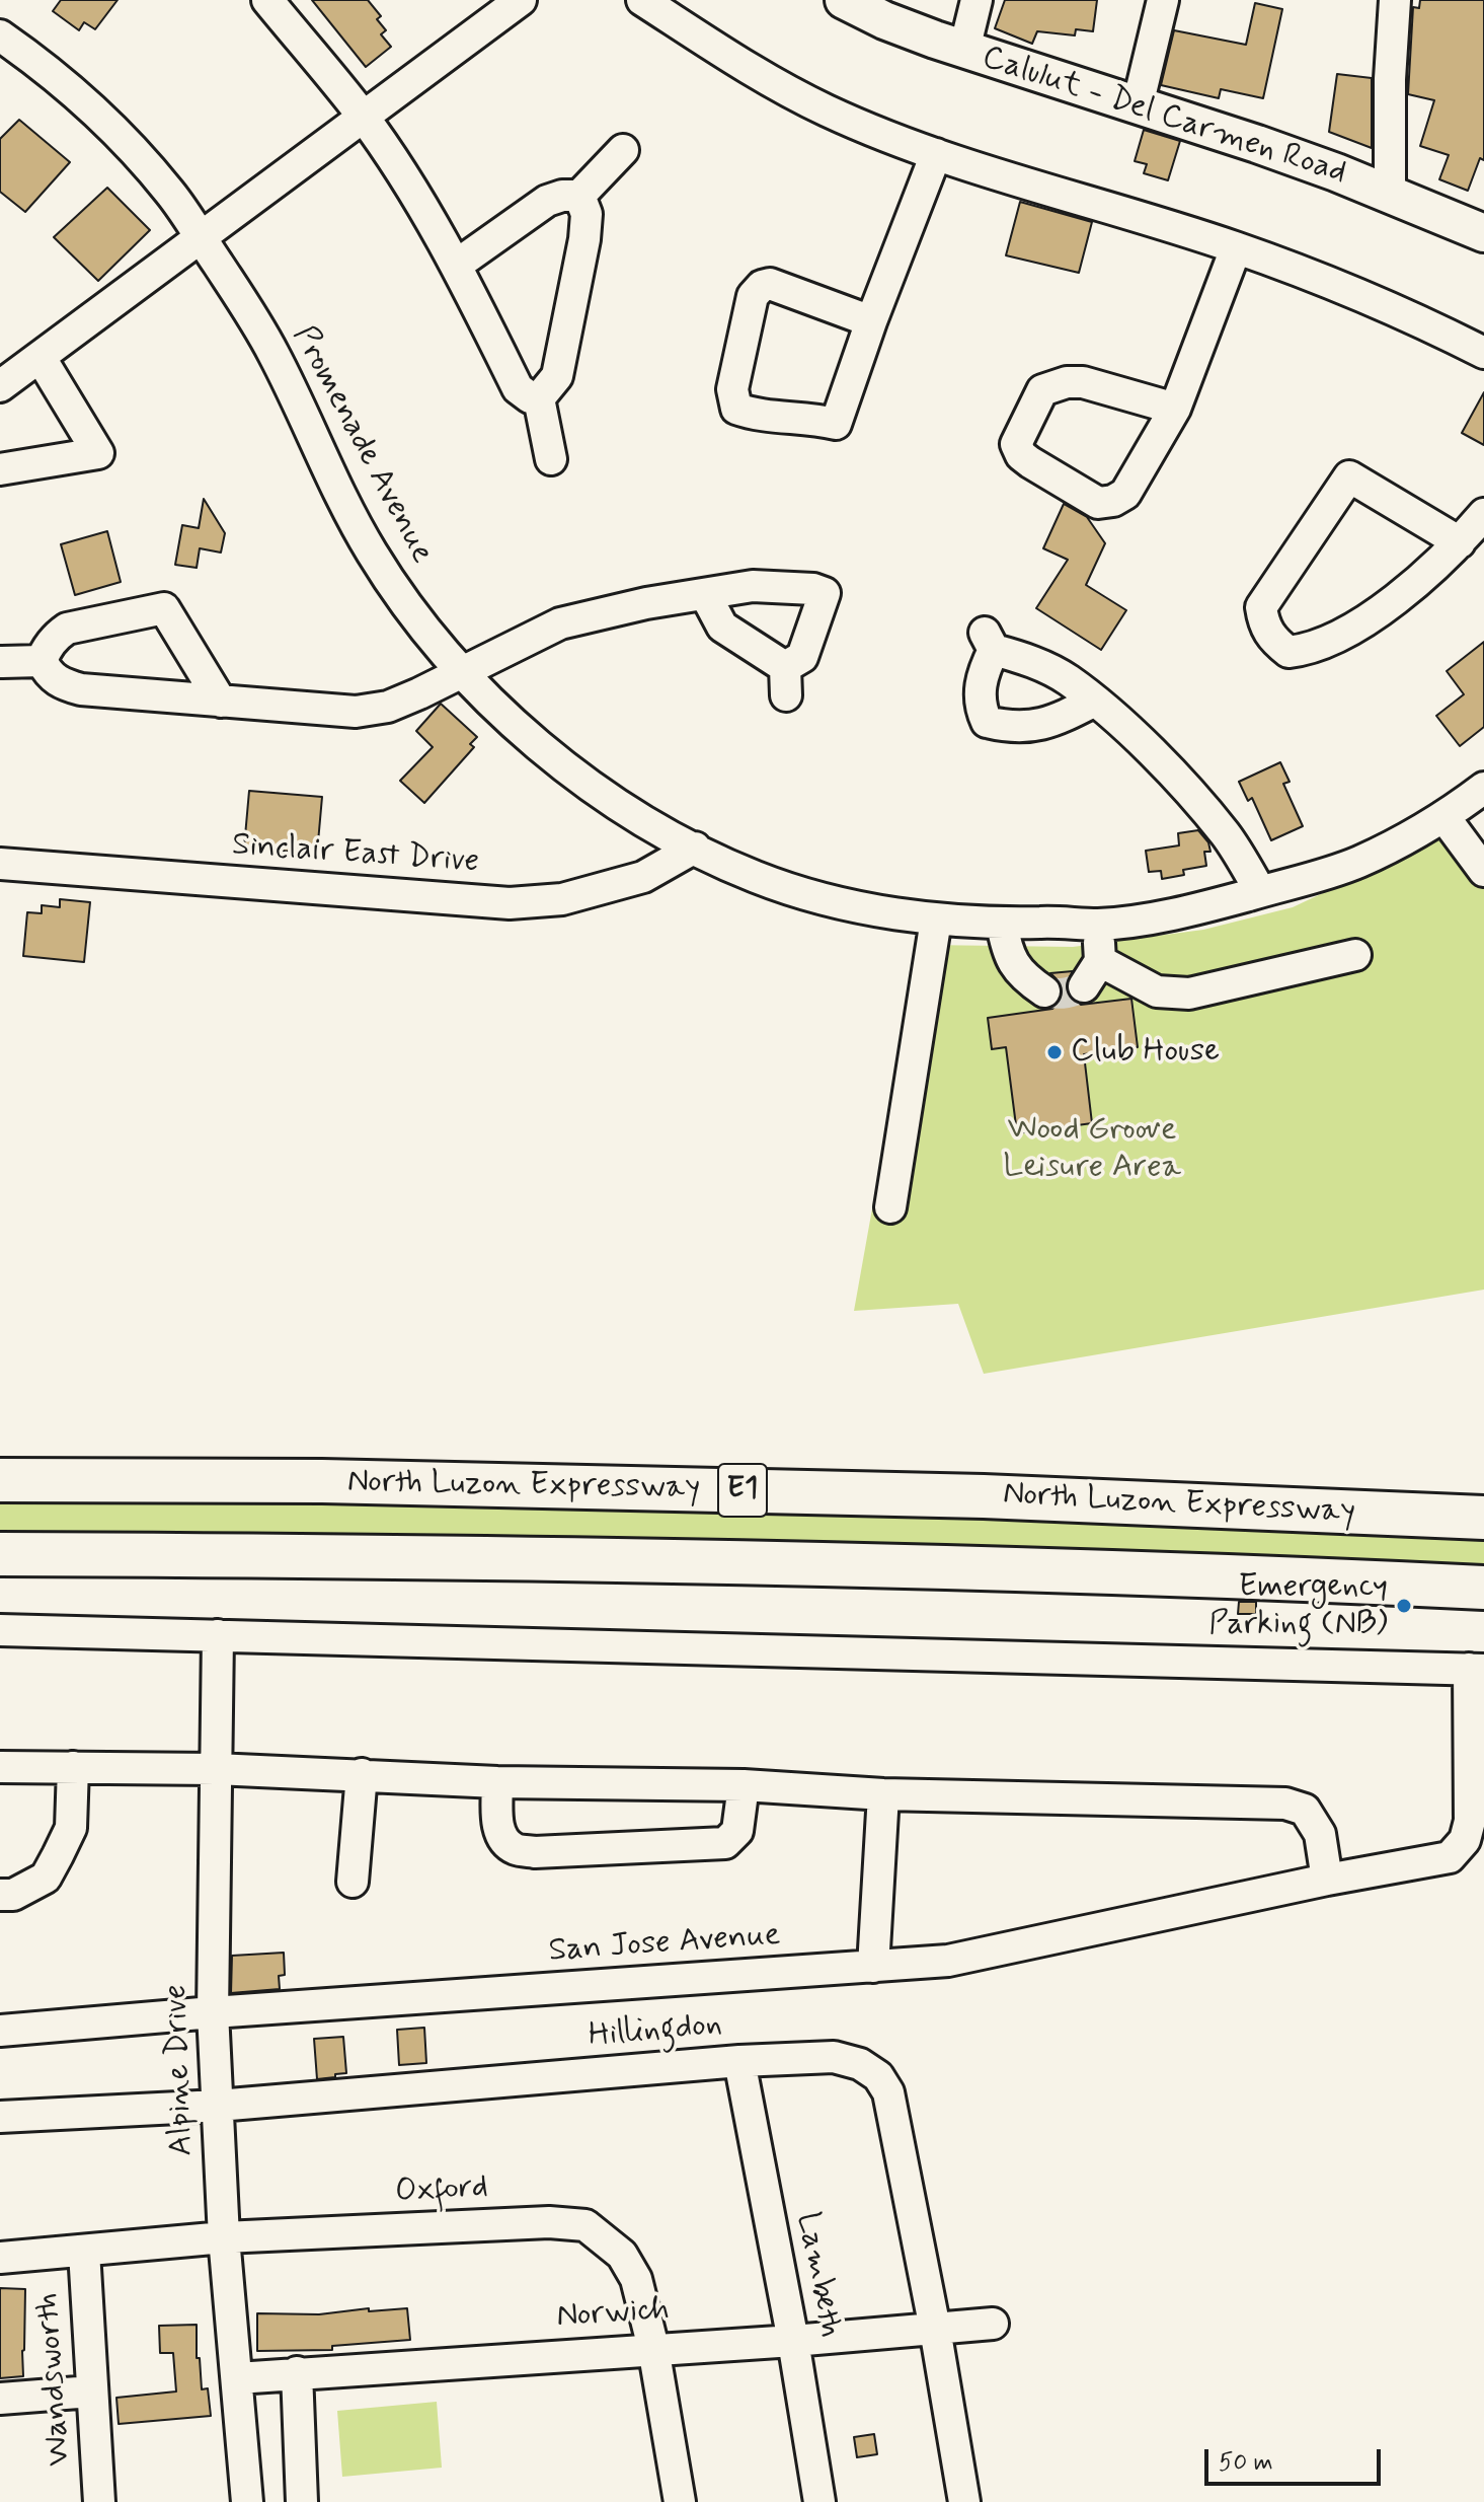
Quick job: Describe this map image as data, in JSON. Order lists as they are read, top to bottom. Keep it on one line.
{"streets":{"highway":["North Luzon Expressway","E1"],"main road":["Calulut - Del Carmen Road"],"street":["Promenade Avenue","Sinclair East Drive","San Jose Avenue","Hillingdon","Alpine Drive","Oxford","Lambeth","Norwich","Wandsworth"]},"crossings":[["Promenade Avenue","Sinclair East Drive"],["San Jose Avenue","Alpine Drive"],["Hillingdon","Alpine Drive"],["Hillingdon","Lambeth"],["Hillingdon","Norwich"],["Alpine Drive","Oxford"],["Alpine Drive","Norwich"],["Oxford","Norwich"],["Oxford","Wandsworth"],["Lambeth","Norwich"]],"parks":["Wood Groove Leisure Area"],"places":["Club House","Emergency Parking (NB)"],"scale_bar":"50 m"}
